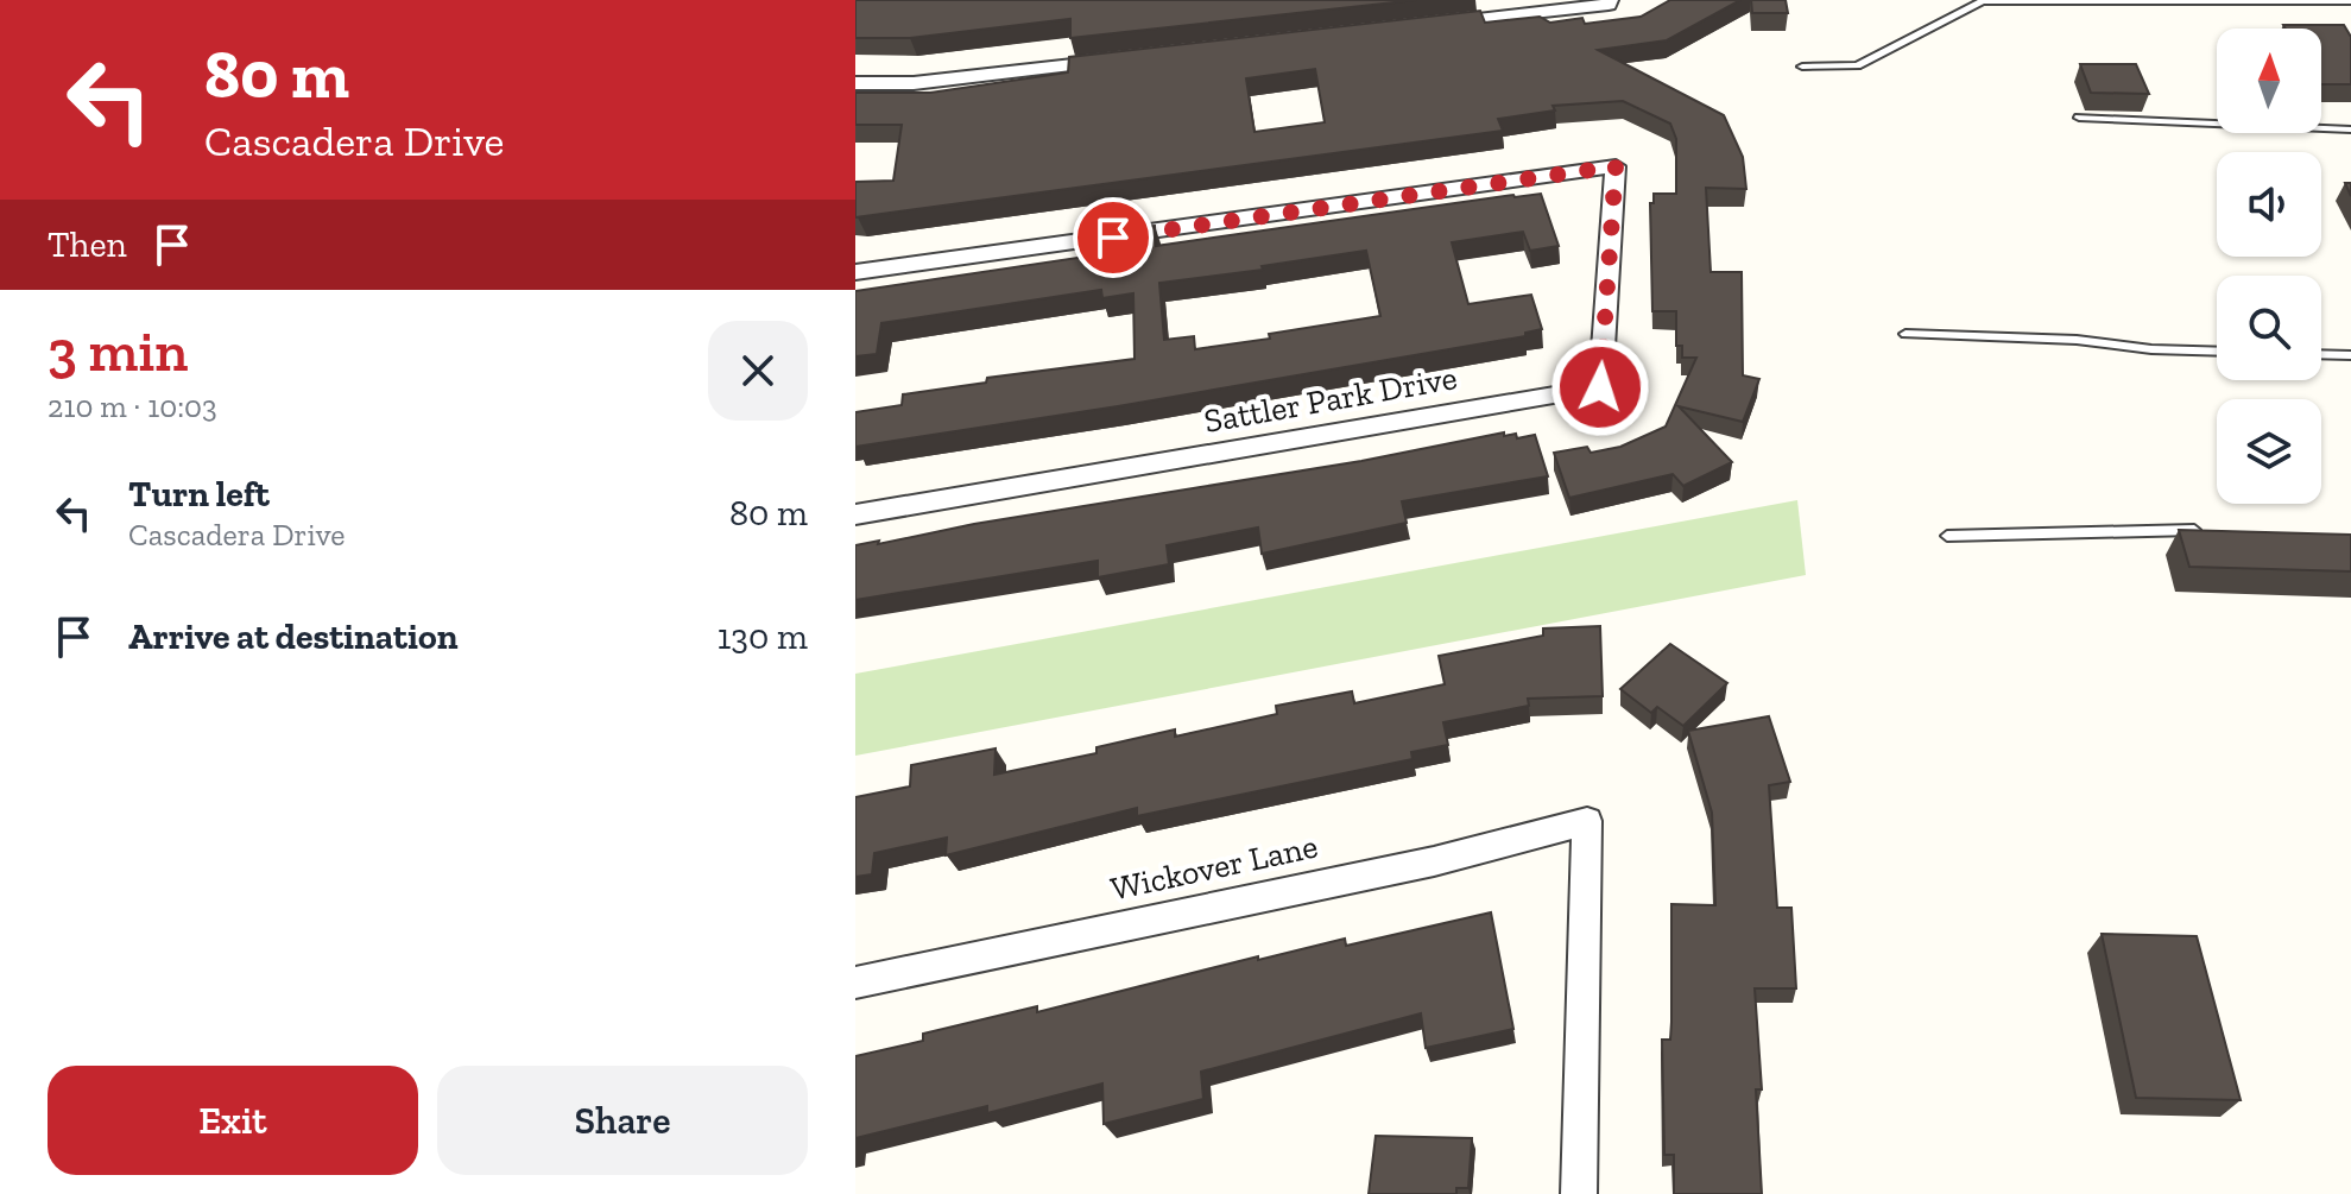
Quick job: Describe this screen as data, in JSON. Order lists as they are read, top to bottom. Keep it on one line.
{"streets":{"street":["Sattler Park Drive","Wickover Lane"]},"north":"top","page":{"turn":["80 m","Cascadera Drive"],"then":"Then","heading":["3 min","210 m · 10:03"],"list":[{"name":"Turn left","note":"Cascadera Drive","value":"80 m"},{"name":"Arrive at destination","value":"130 m"}],"buttons":["Exit","Share"]}}
